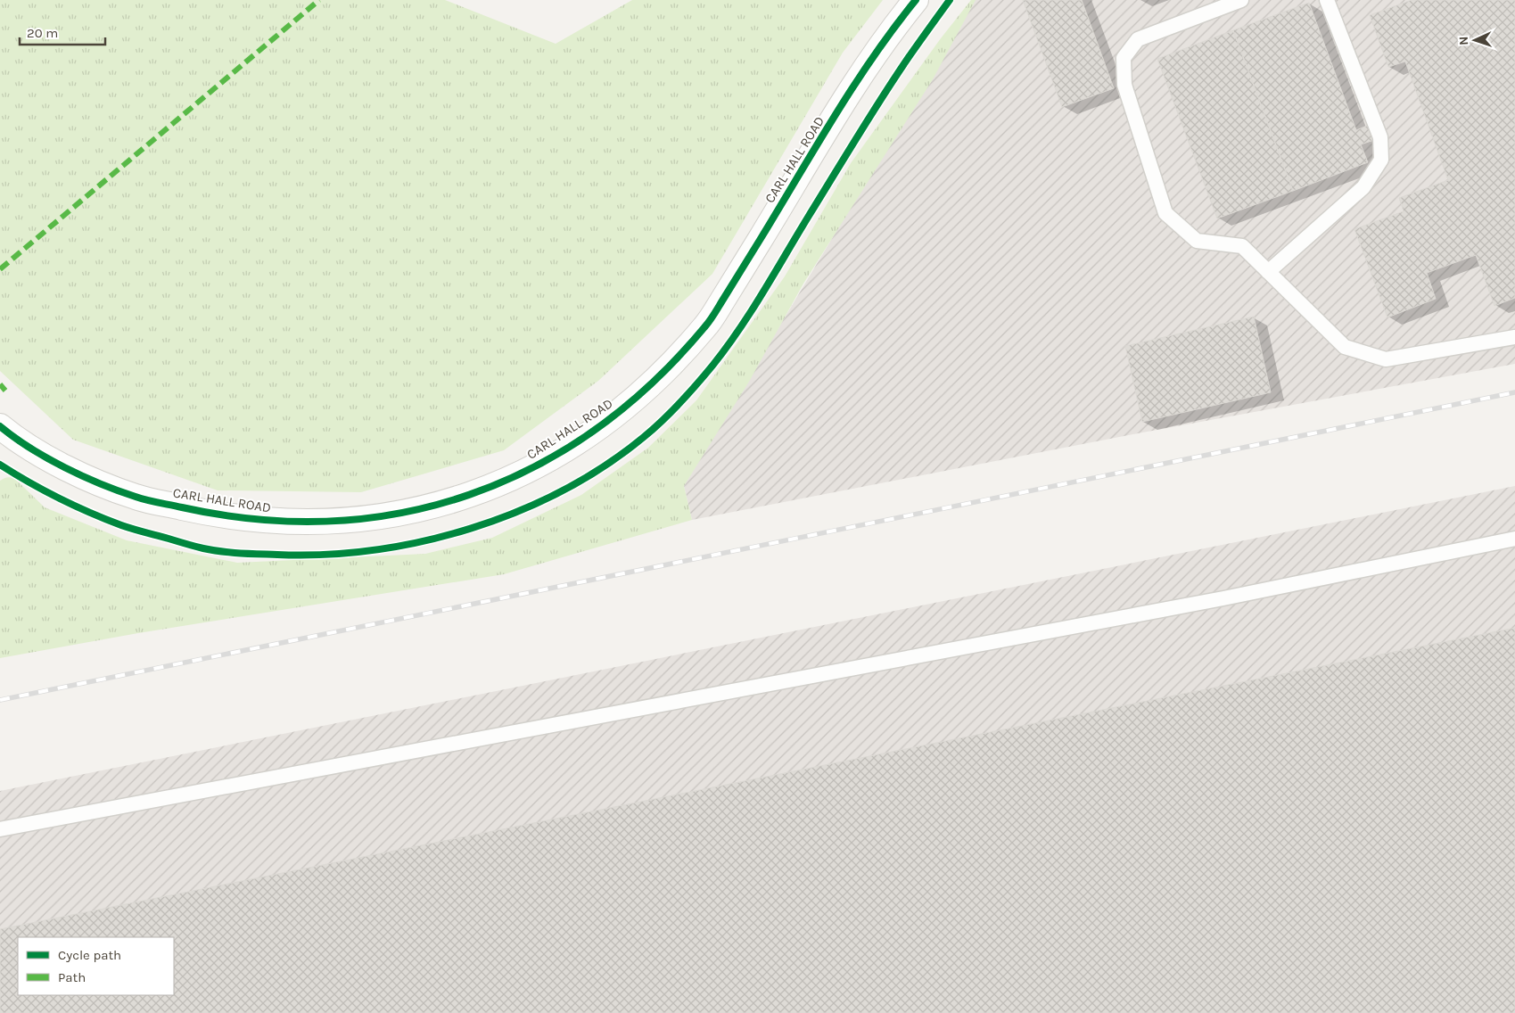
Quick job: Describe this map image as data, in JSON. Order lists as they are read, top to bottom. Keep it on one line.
{"streets":{"street":["CARL HALL ROAD"]},"legend":["Cycle path","Path"],"scale_bar":"20 m","north":"left"}
